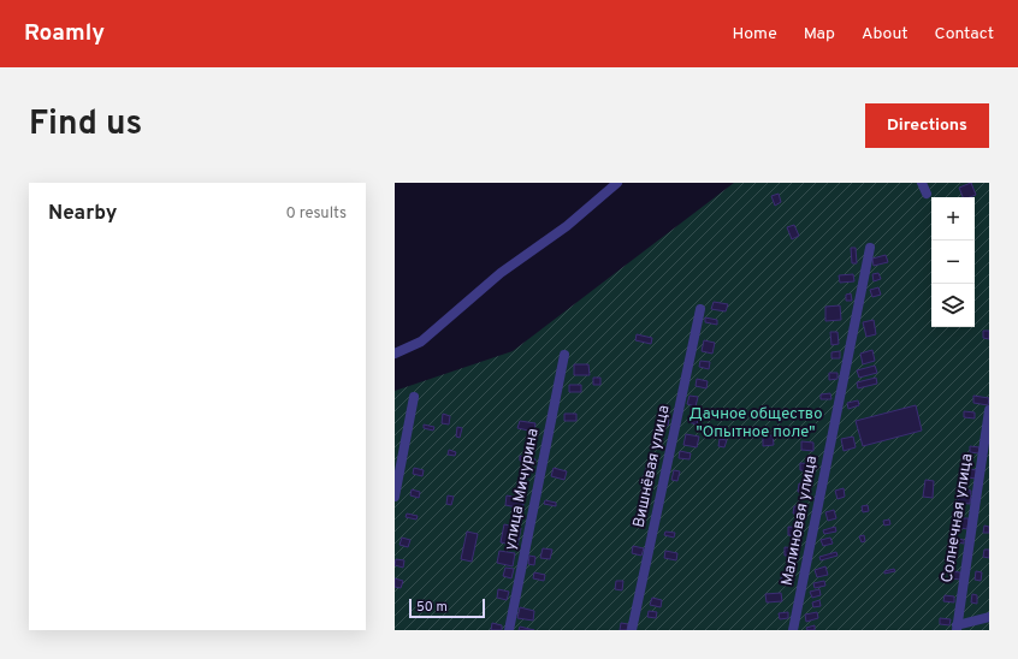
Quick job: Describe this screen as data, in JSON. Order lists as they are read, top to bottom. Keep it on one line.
{"streets":{"street":["Вишнёвая улица","улица Мичурина","Солнечная улица","Малиновая улица"]},"parks":["Дачное общество \"Опытное поле\""],"scale_bar":"50 m","page":{"header":"Roamly","nav":["Home","Map","About","Contact"],"title":"Find us","buttons":"Directions","heading":["Nearby","0 results"],"map_buttons":["+","−"],"scale":"50 m"}}
